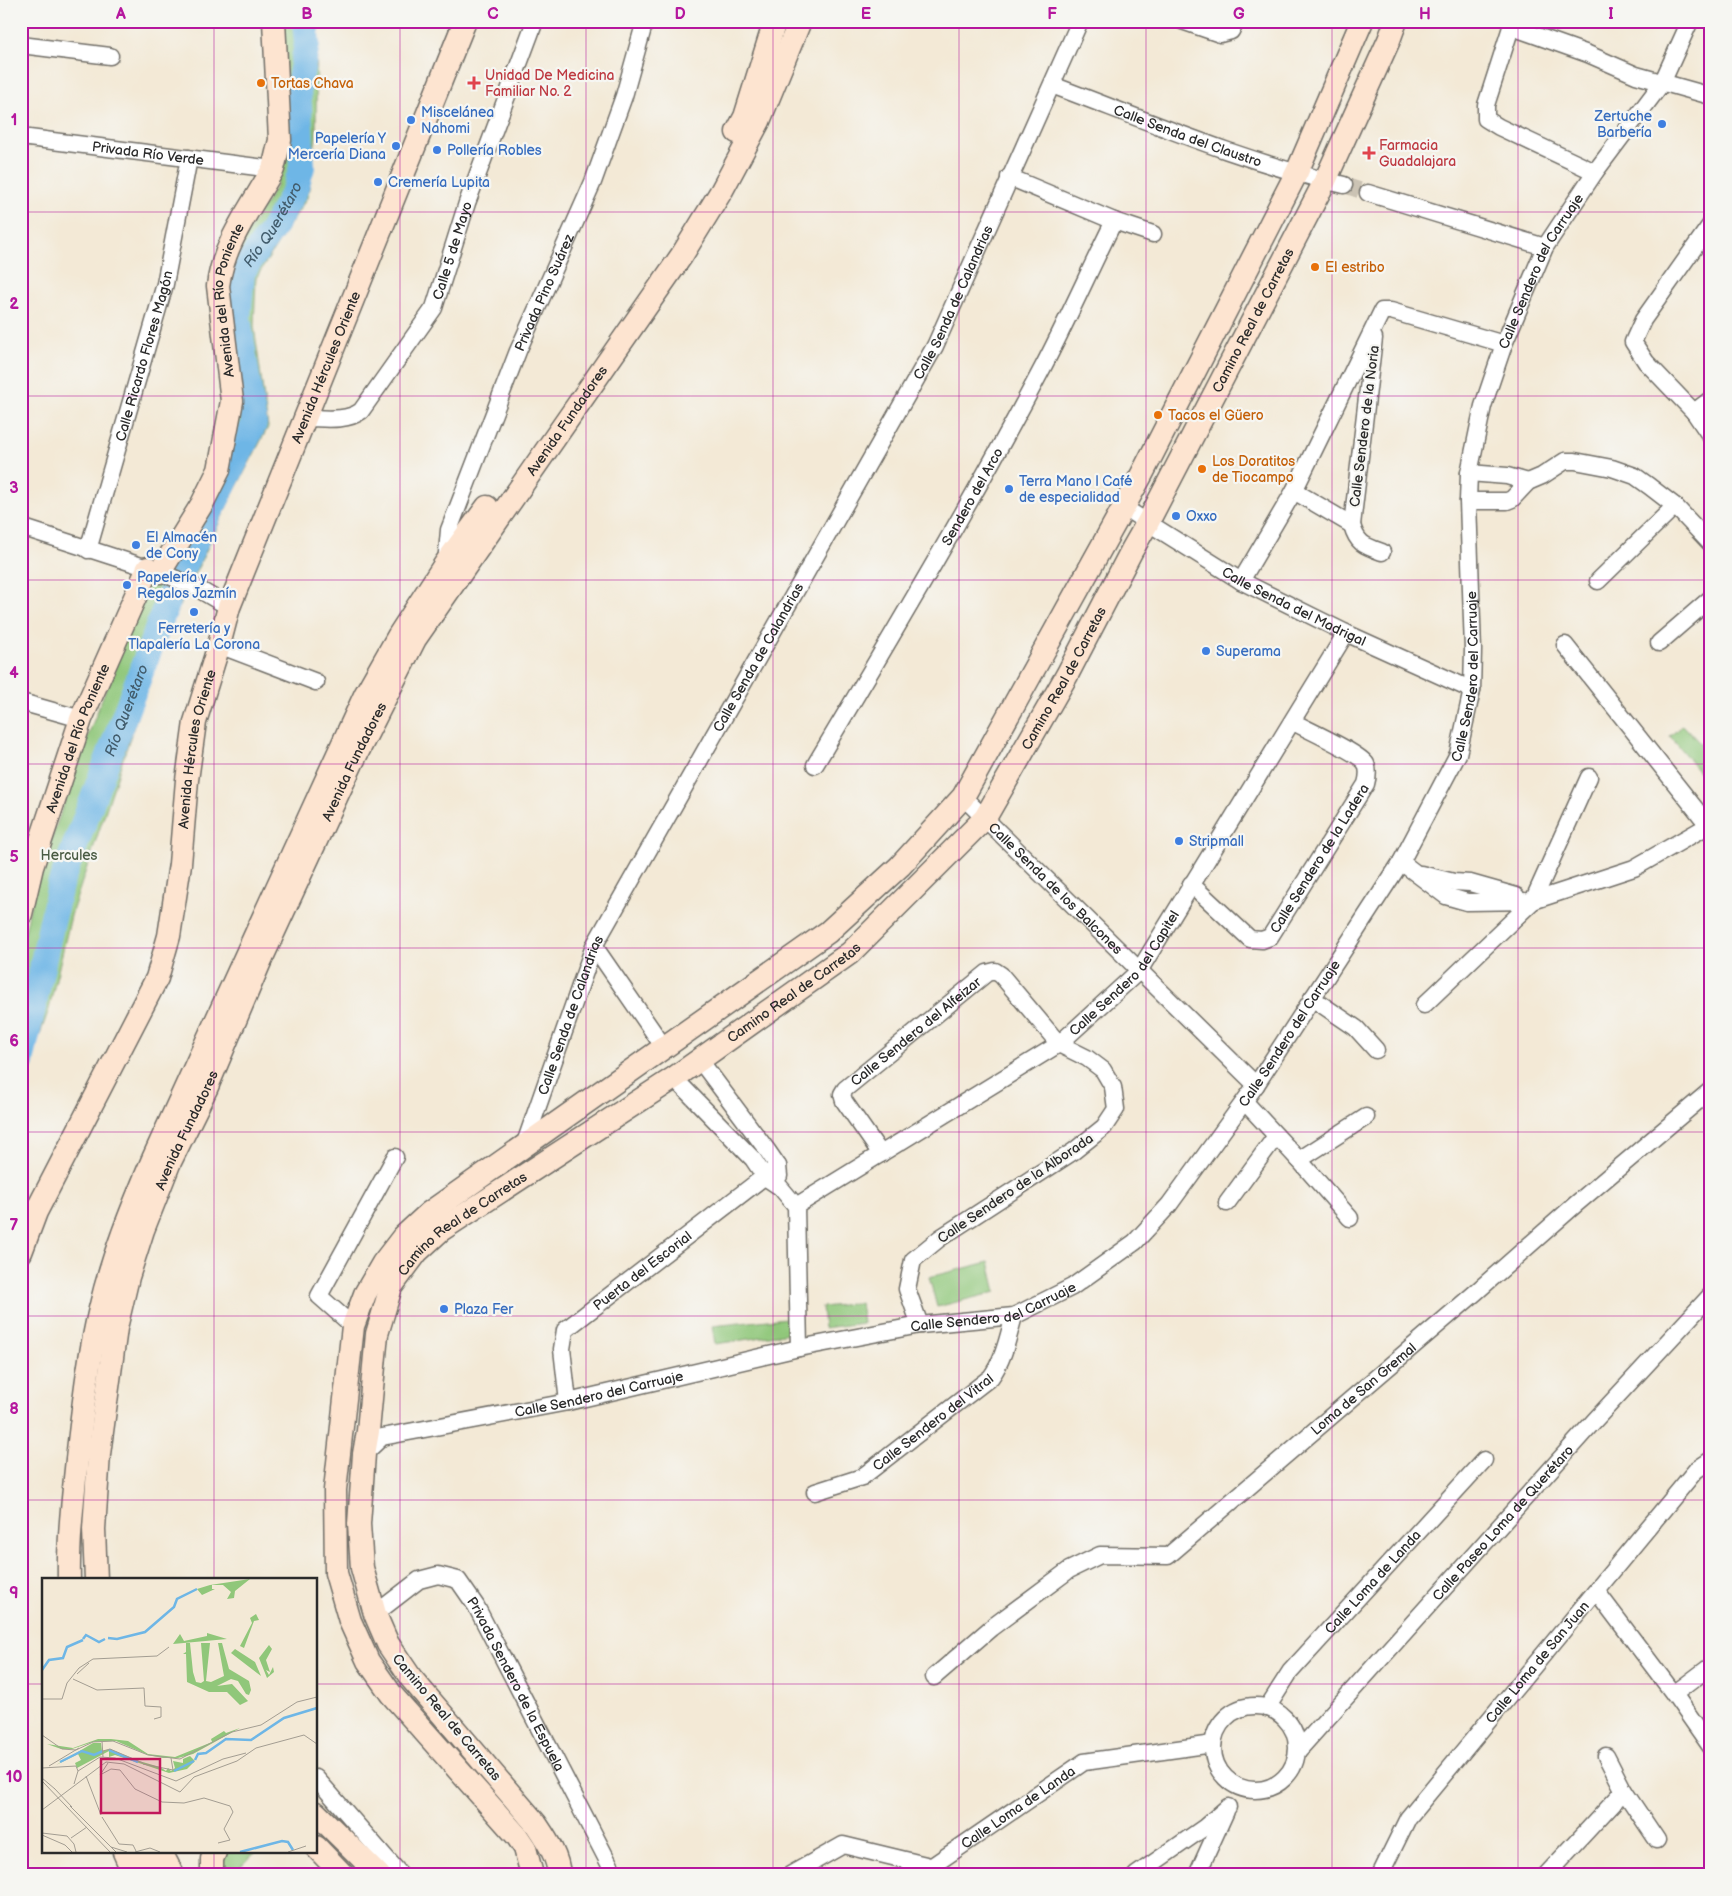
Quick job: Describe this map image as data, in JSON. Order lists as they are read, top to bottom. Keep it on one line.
{"streets":{"street":["Calle Senda del Claustro","Privada Río Verde","Calle 5 de Mayo","Calle Sendero del Carruaje","Privada Pino Suárez","Avenida del Río Poniente","Calle Senda de Calandrias","Camino Real de Carretas","Calle Ricardo Flores Magón","Avenida Hércules Oriente","Avenida Fundadores","Calle Sendero de la Noria","Sendero del Arco","Calle Senda del Madrigal","Calle Sendero de la Ladera","Calle Senda de los Balcones","Calle Sendero del Capitel","Calle Sendero del Alfeizar","Calle Sendero de la Alborada","Puerta del Escorial","Loma de San Gremal","Calle Sendero del Vitral","Calle Paseo Loma de Querétaro","Calle Loma de Landa","Calle Loma de San Juan","Privada Sendero de la Espuela"]},"crossings":[["Calle Senda del Claustro","Calle Senda de Calandrias"],["Calle Senda del Claustro","Camino Real de Carretas"],["Privada Río Verde","Avenida del Río Poniente"],["Privada Río Verde","Calle Ricardo Flores Magón"],["Calle 5 de Mayo","Avenida Hércules Oriente"],["Calle Sendero del Carruaje","Camino Real de Carretas"],["Calle Sendero del Carruaje","Calle Senda del Madrigal"],["Calle Sendero del Carruaje","Calle Senda de los Balcones"],["Calle Sendero del Carruaje","Calle Sendero de la Alborada"],["Calle Sendero del Carruaje","Puerta del Escorial"],["Calle Sendero del Carruaje","Calle Sendero del Vitral"],["Privada Pino Suárez","Avenida Fundadores"],["Calle Senda de Calandrias","Camino Real de Carretas"],["Camino Real de Carretas","Calle Senda del Madrigal"],["Camino Real de Carretas","Calle Senda de los Balcones"],["Camino Real de Carretas","Privada Sendero de la Espuela"],["Calle Senda del Madrigal","Calle Sendero del Capitel"],["Calle Sendero de la Ladera","Calle Sendero del Capitel"],["Calle Senda de los Balcones","Calle Sendero del Capitel"],["Calle Sendero del Capitel","Calle Sendero del Alfeizar"],["Calle Sendero del Capitel","Calle Sendero de la Alborada"],["Calle Sendero del Alfeizar","Calle Sendero de la Alborada"],["Calle Paseo Loma de Querétaro","Calle Loma de Landa"]],"water":["Río Querétaro"],"parks":["Hercules"],"places":{"other":["Tortas Chava","Miscelánea Nahomi","Zertuche Barbería","Papelería Y Mercería Diana","Pollería Robles","Cremería Lupita","El estribo","Tacos el Güero","Los Doratitos de Tiocampo","Terra Mano l Café de especialidad","Oxxo","El Almacén de Cony","Papelería y Regalos Jazmín","Ferretería y Tlapalería La Corona","Superama","Stripmall","Plaza Fer"],"health":["Unidad De Medicina Familiar No. 2","Farmacia Guadalajara"]},"grid":{"columns":["A","B","C","D","E","F","G","H","I"],"rows":["1","2","3","4","5","6","7","8","9","10"]}}
